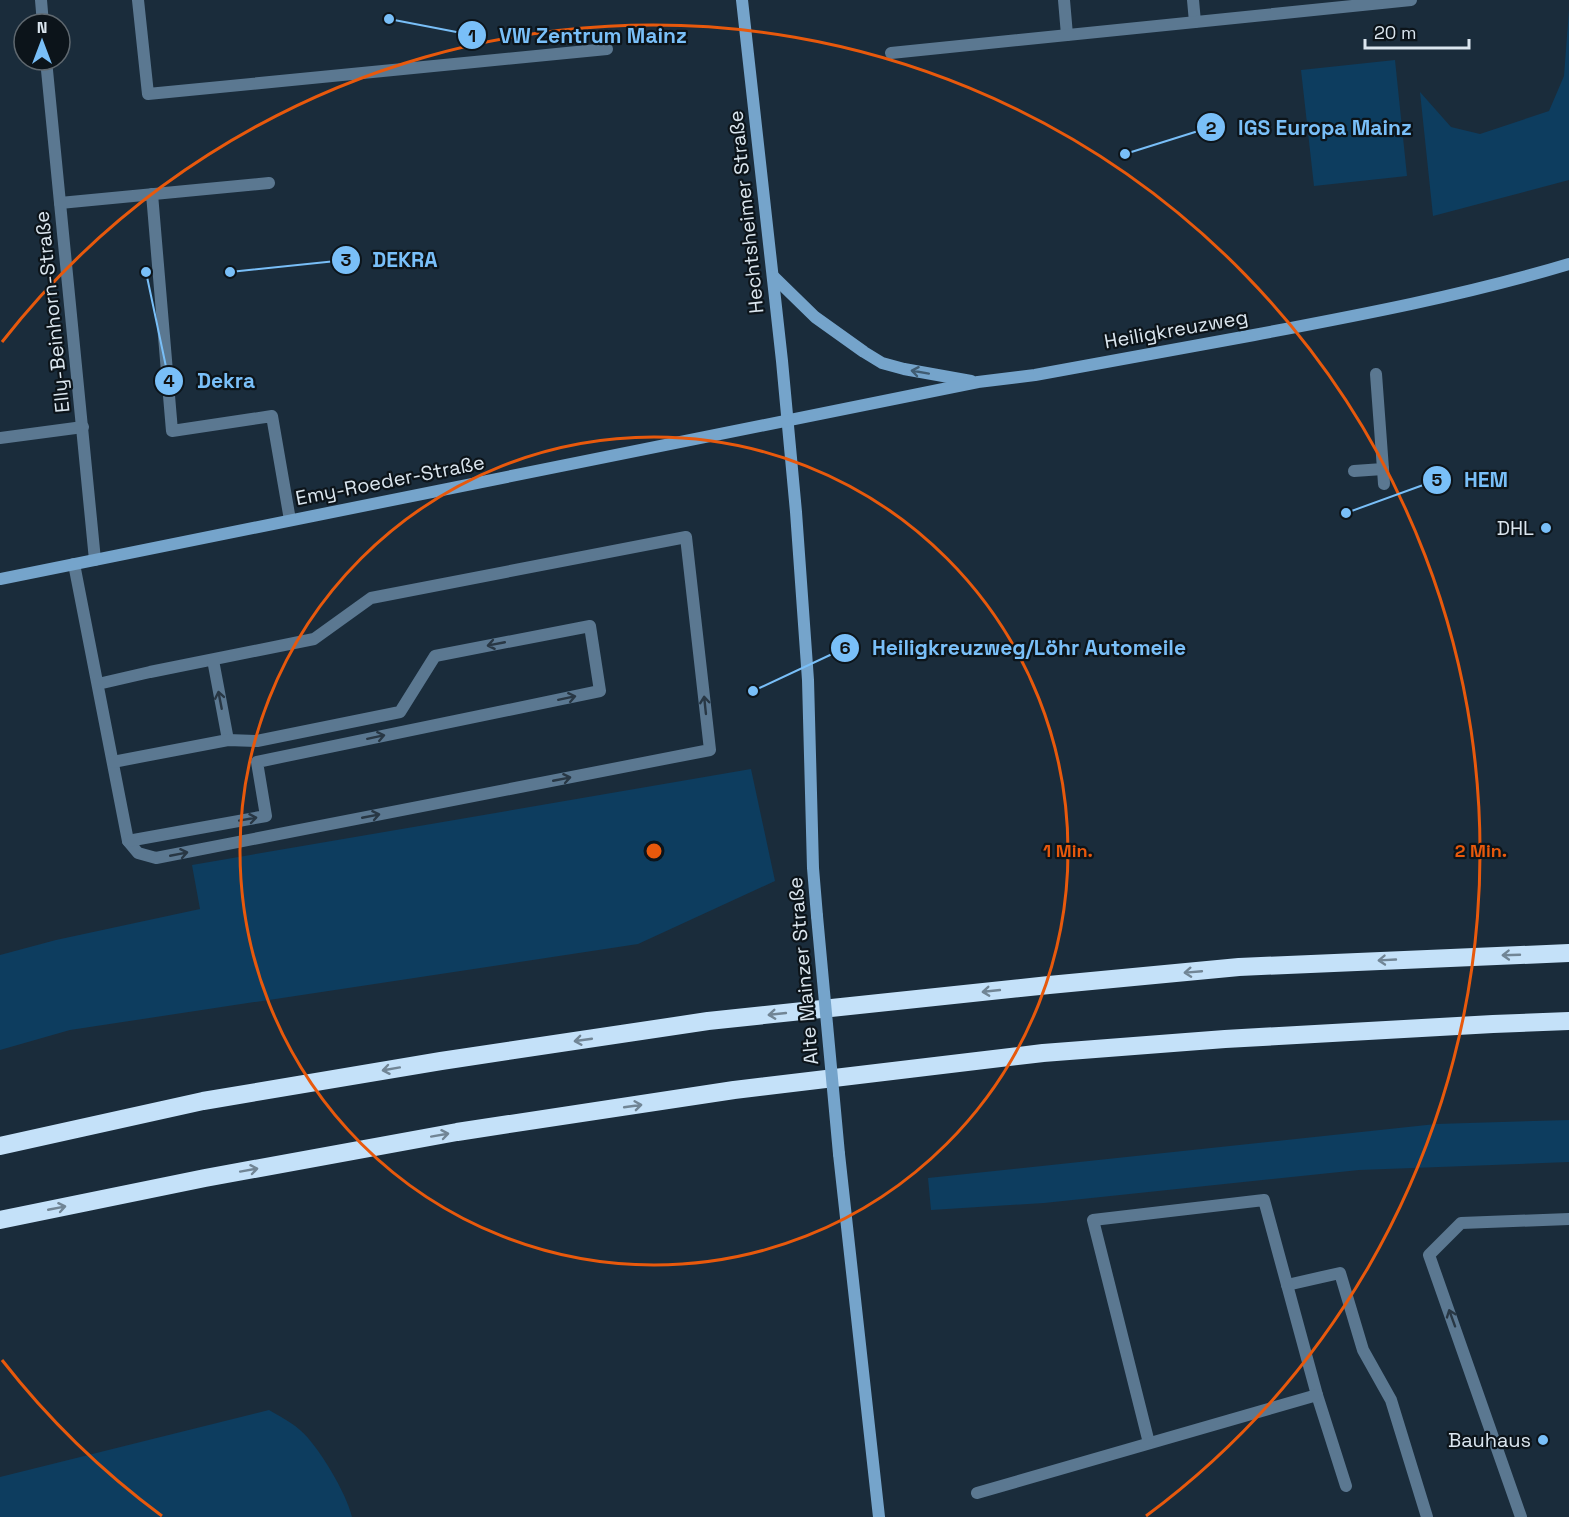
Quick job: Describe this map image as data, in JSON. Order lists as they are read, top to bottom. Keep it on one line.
{"streets":{"street":["Hechtsheimer Straße","Elly-Beinhorn-Straße","Heiligkreuzweg","Emy-Roeder-Straße","Alte Mainzer Straße"]},"crossings":[["Hechtsheimer Straße","Heiligkreuzweg"],["Hechtsheimer Straße","Emy-Roeder-Straße"],["Hechtsheimer Straße","Alte Mainzer Straße"],["Elly-Beinhorn-Straße","Emy-Roeder-Straße"],["Heiligkreuzweg","Emy-Roeder-Straße"],["Heiligkreuzweg","Alte Mainzer Straße"],["Emy-Roeder-Straße","Alte Mainzer Straße"]],"places":["VW Zentrum Mainz","IGS Europa Mainz","Dekra","DEKRA","HEM","DHL","Heiligkreuzweg/Löhr Automeile","Bauhaus"],"scale_bar":"20 m","north":"top","rings":["1 Min.","2 Min."]}
